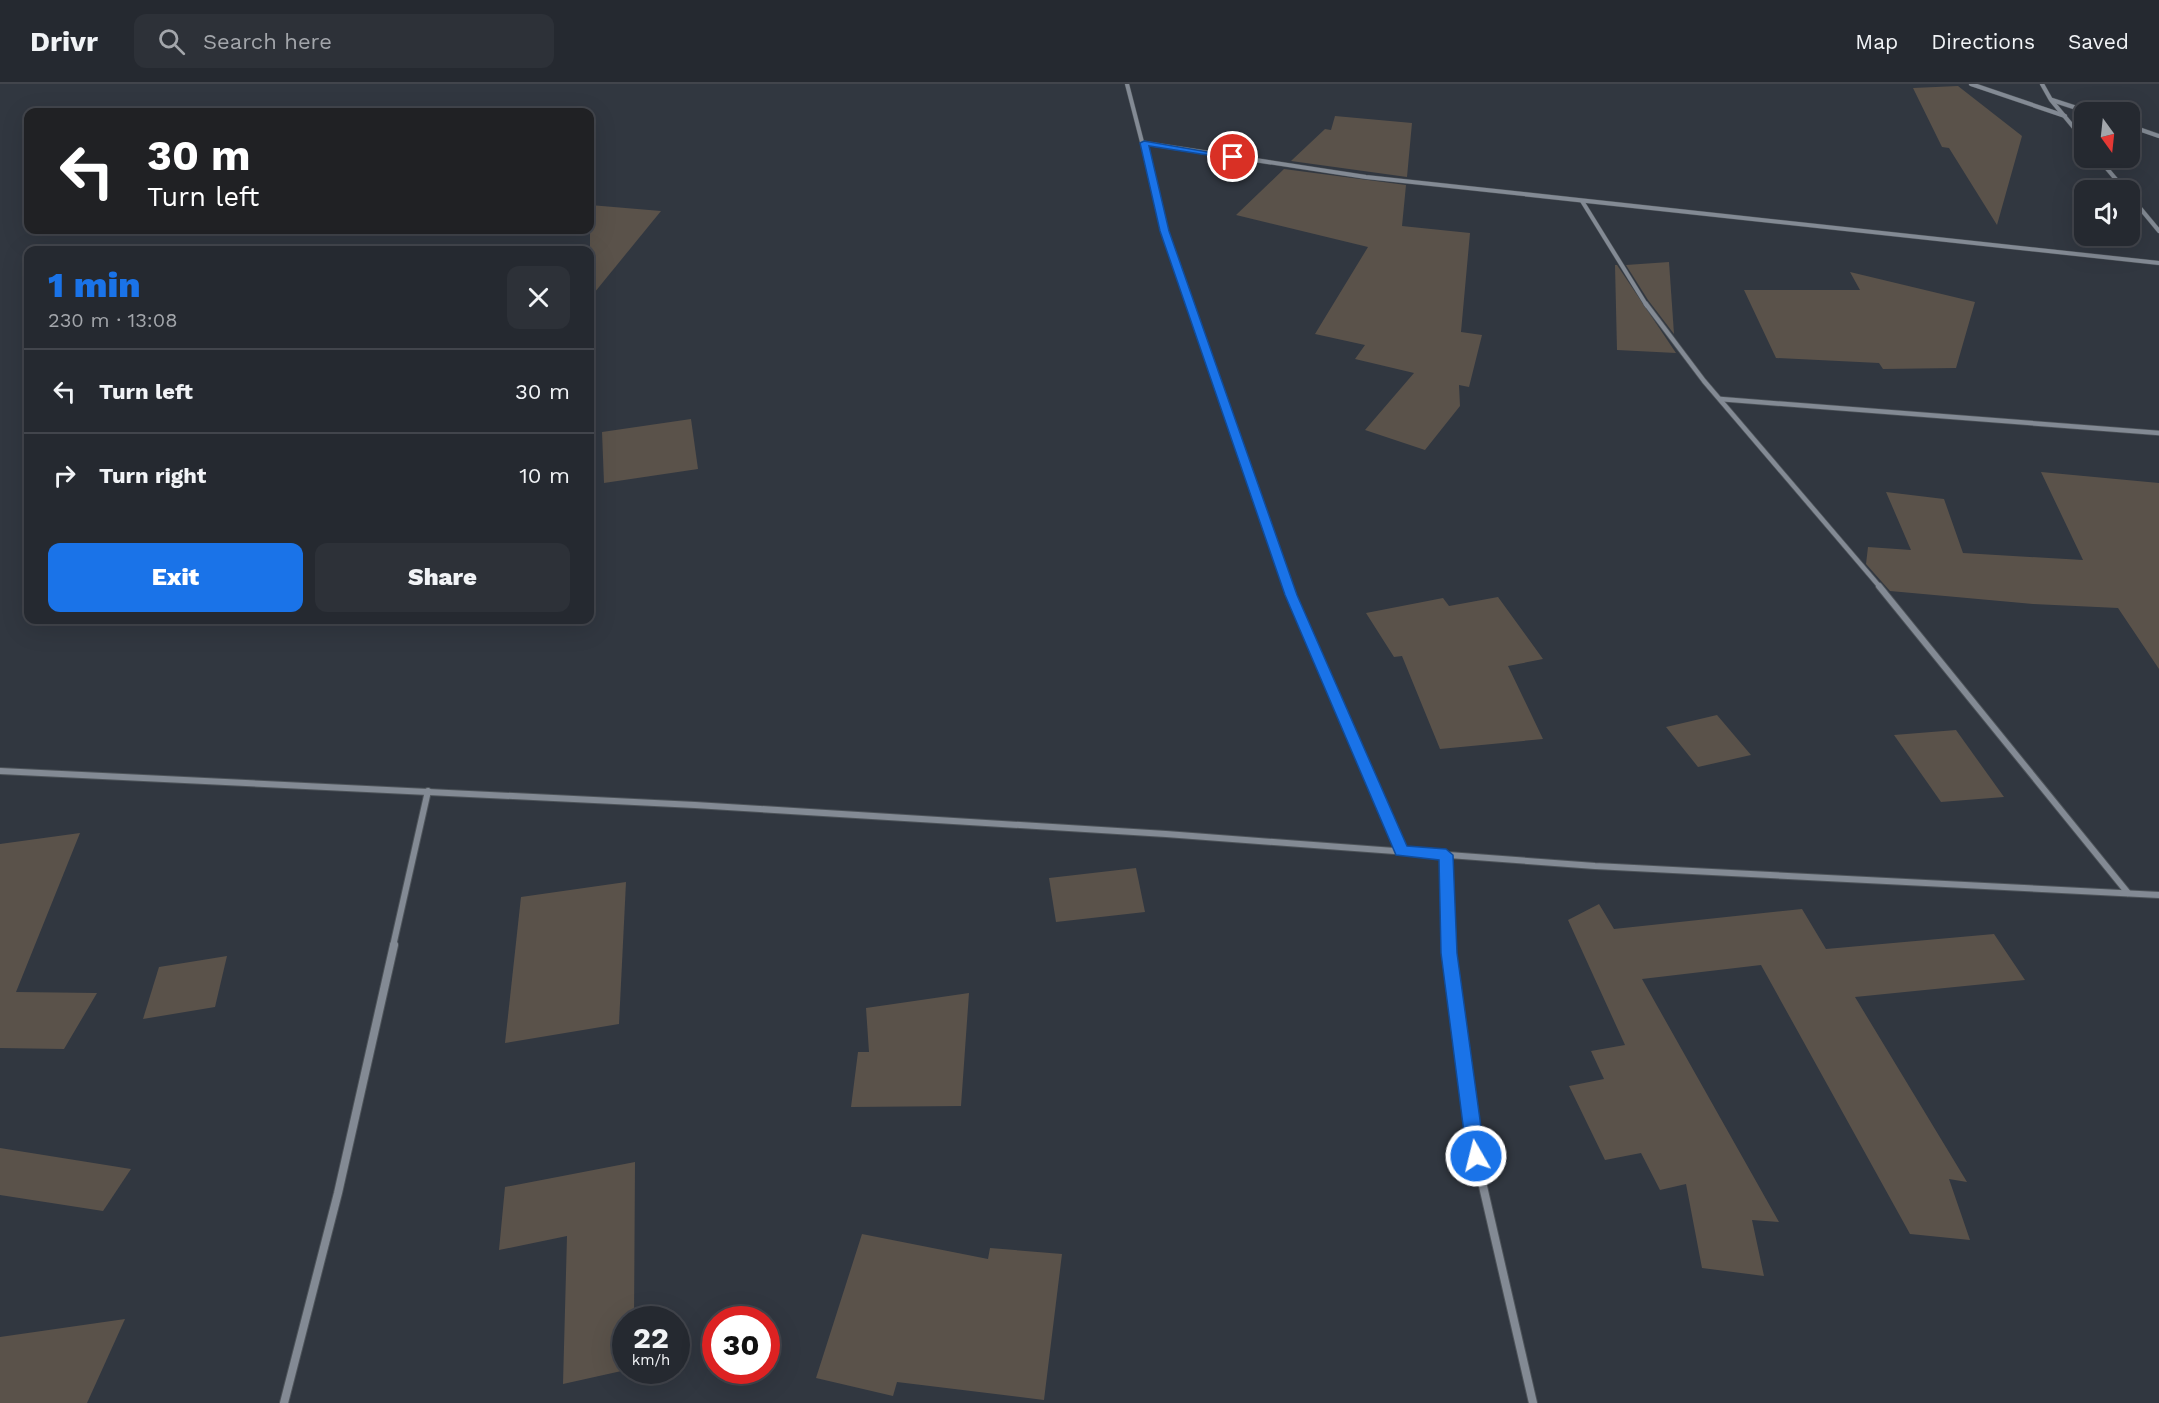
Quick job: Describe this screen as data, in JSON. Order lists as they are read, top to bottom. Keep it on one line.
{"north":"bottom","page":{"header":"Drivr","search":"Search here","nav":["Map","Directions","Saved"],"turn":["30 m","Turn left"],"heading":["1 min","230 m · 13:08"],"list":[{"name":"Turn left","value":"30 m"},{"name":"Turn right","value":"10 m"}],"buttons":["Exit","Share"],"speed":"22 km/h","limit":"30"}}
